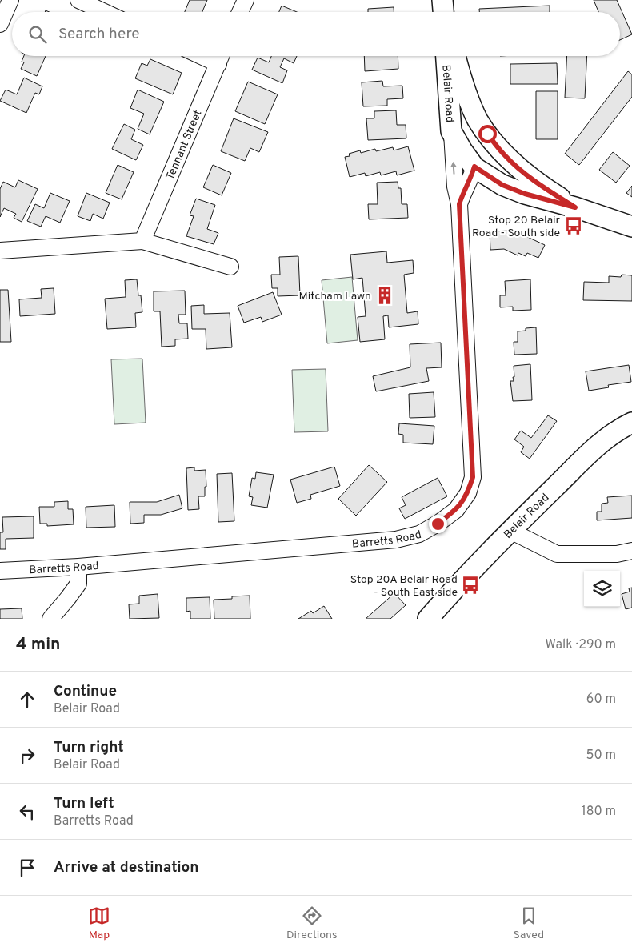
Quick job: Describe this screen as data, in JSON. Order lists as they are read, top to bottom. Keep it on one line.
{"streets":{"main road":["Belair Road"],"street":["Tennant Street","Barretts Road"]},"crossings":[["Belair Road","Barretts Road"]],"places":{"bus stop":["Stop 20 Belair Road - South side","Stop 20A Belair Road - South East side"],"building":["Mitcham Lawn"]},"page":{"search":"Search here","heading":["4 min","Walk · 290 m"],"list":[["Continue","Belair Road","60 m"],["Turn right","Belair Road","50 m"],["Turn left","Barretts Road","180 m"],"Arrive at destination"],"nav":["Map","Directions","Saved"]}}
